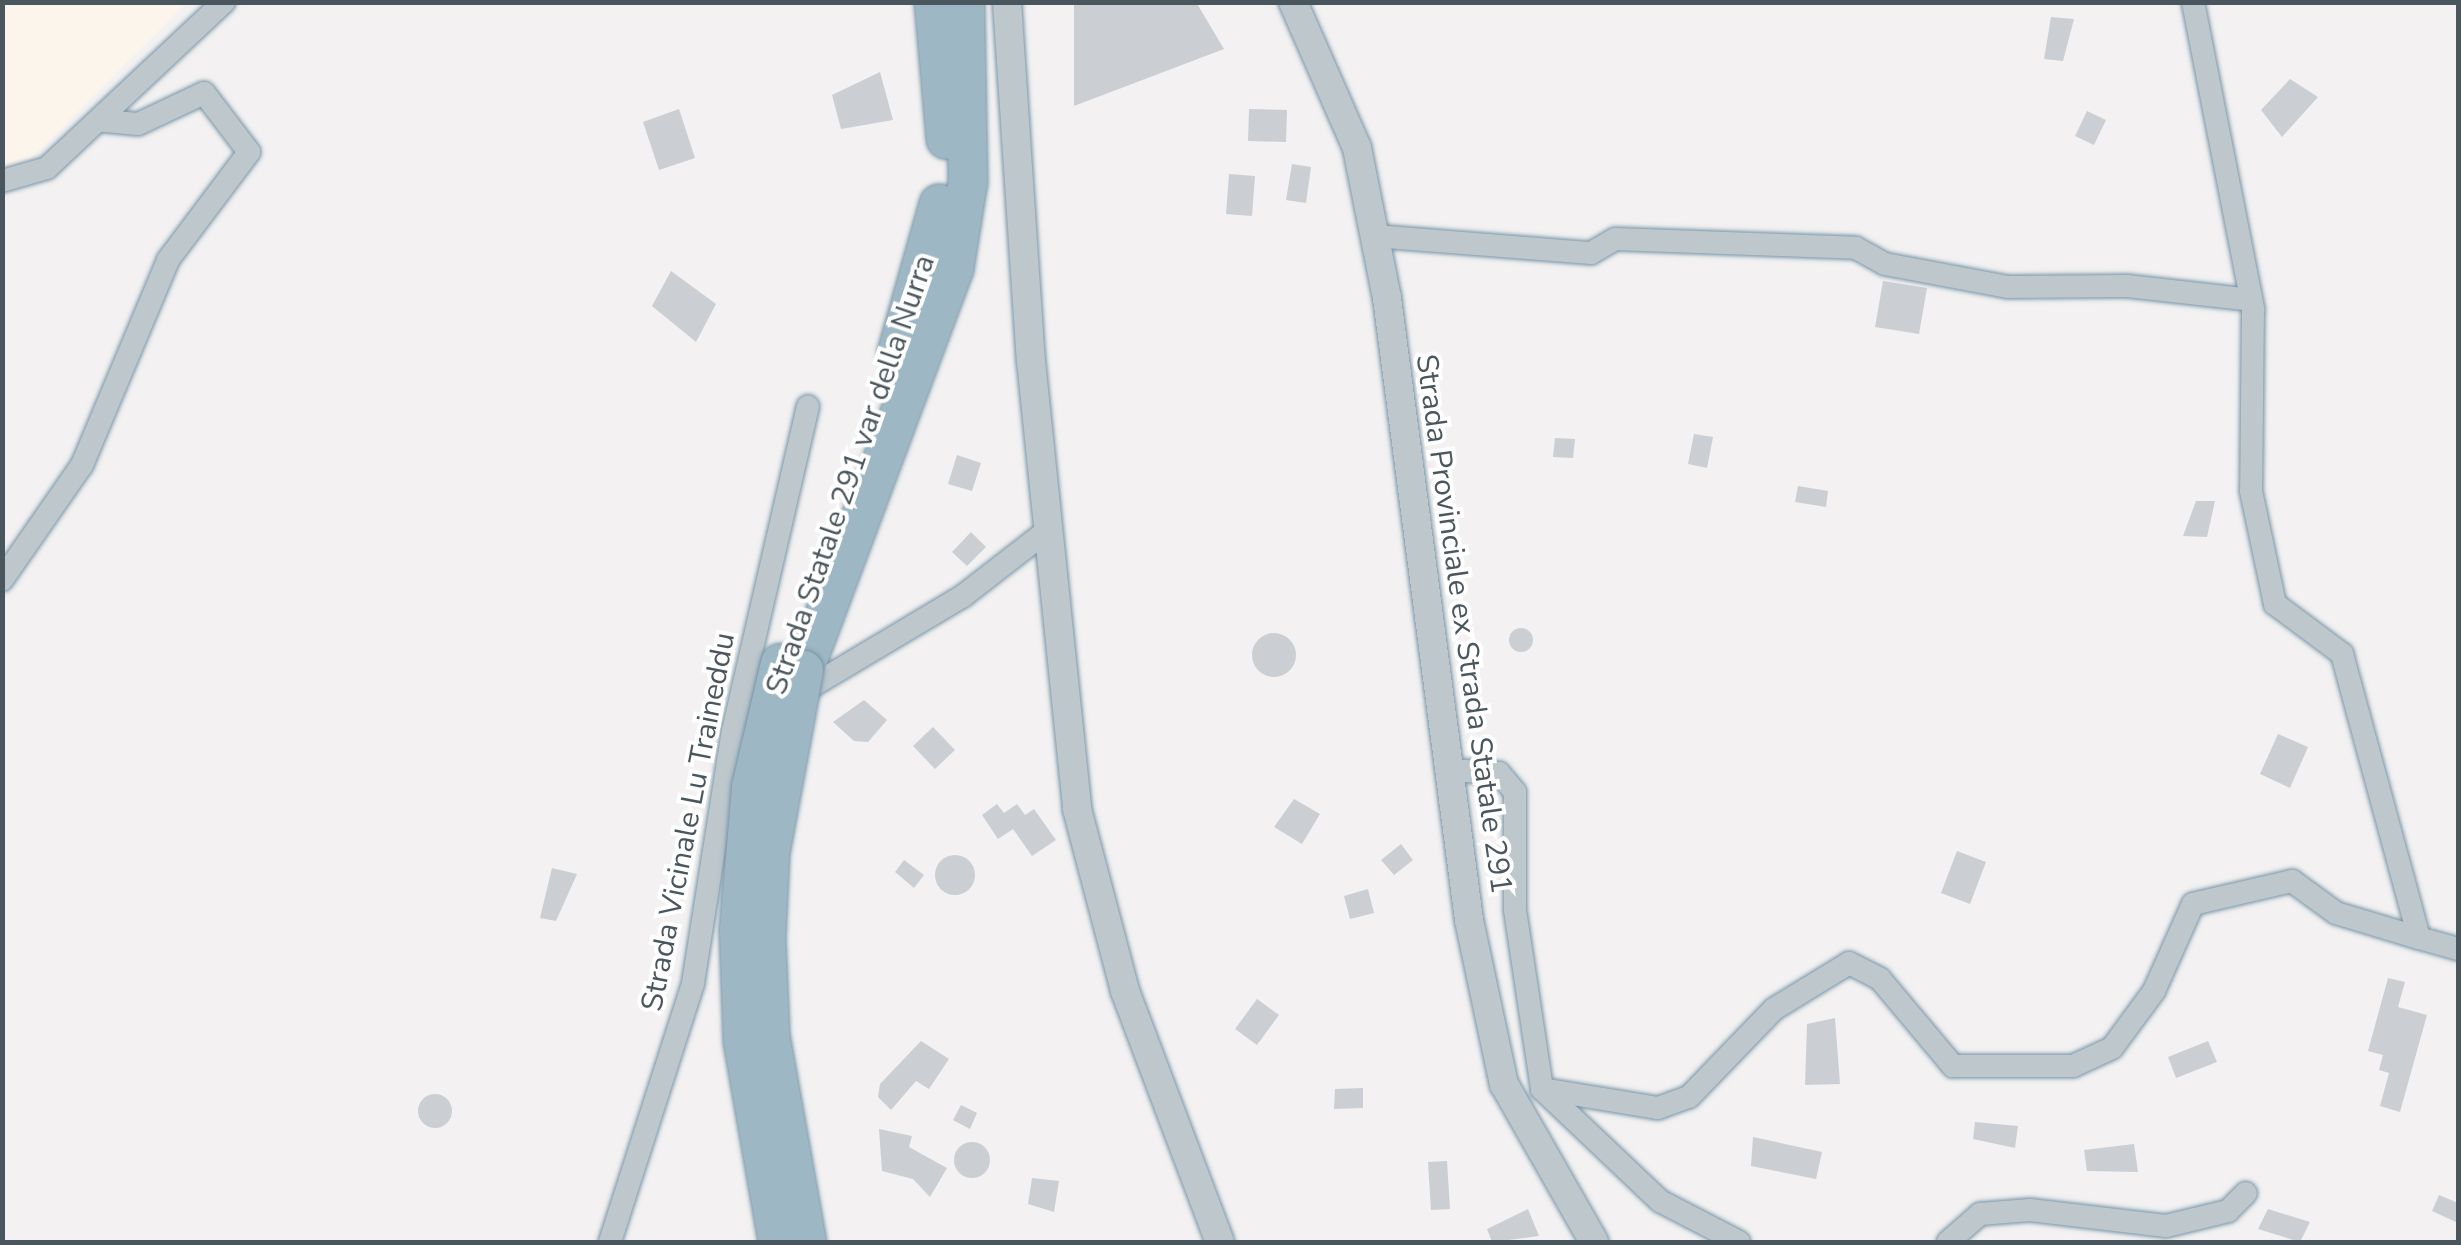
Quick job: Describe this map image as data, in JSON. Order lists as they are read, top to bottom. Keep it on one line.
{"streets":{"highway":["Strada Statale 291 var della Nurra"],"street":["Strada Provinciale ex Strada Statale 291","Strada Vicinale Lu Traineddu"]}}
